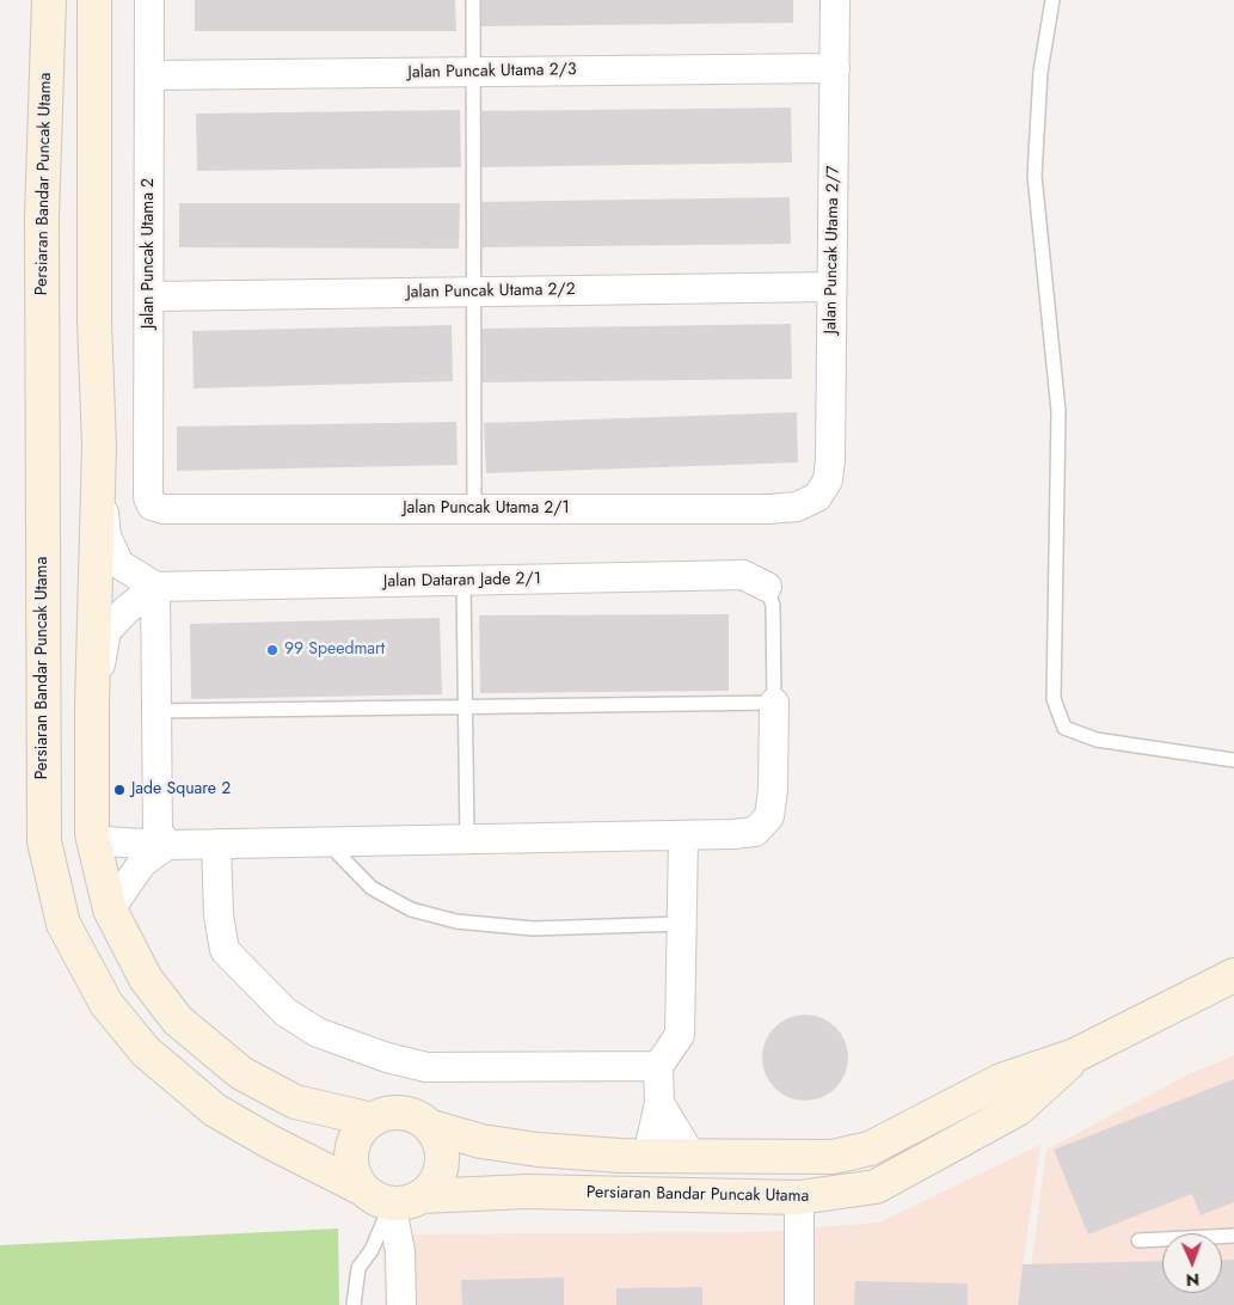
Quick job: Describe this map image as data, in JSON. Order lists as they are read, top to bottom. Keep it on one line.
{"streets":{"street":["Jalan Puncak Utama 2/3","Persiaran Bandar Puncak Utama","Jalan Puncak Utama 2/7","Jalan Puncak Utama 2","Jalan Puncak Utama 2/2","Jalan Puncak Utama 2/1","Jalan Dataran Jade 2/1"]},"crossings":[["Jalan Puncak Utama 2/3","Jalan Puncak Utama 2/7"],["Jalan Puncak Utama 2/3","Jalan Puncak Utama 2"],["Jalan Puncak Utama 2/7","Jalan Puncak Utama 2/2"],["Jalan Puncak Utama 2/7","Jalan Puncak Utama 2/1"],["Jalan Puncak Utama 2","Jalan Puncak Utama 2/2"],["Jalan Puncak Utama 2","Jalan Puncak Utama 2/1"]],"places":["99 Speedmart","Jade Square 2"],"north":"bottom"}
